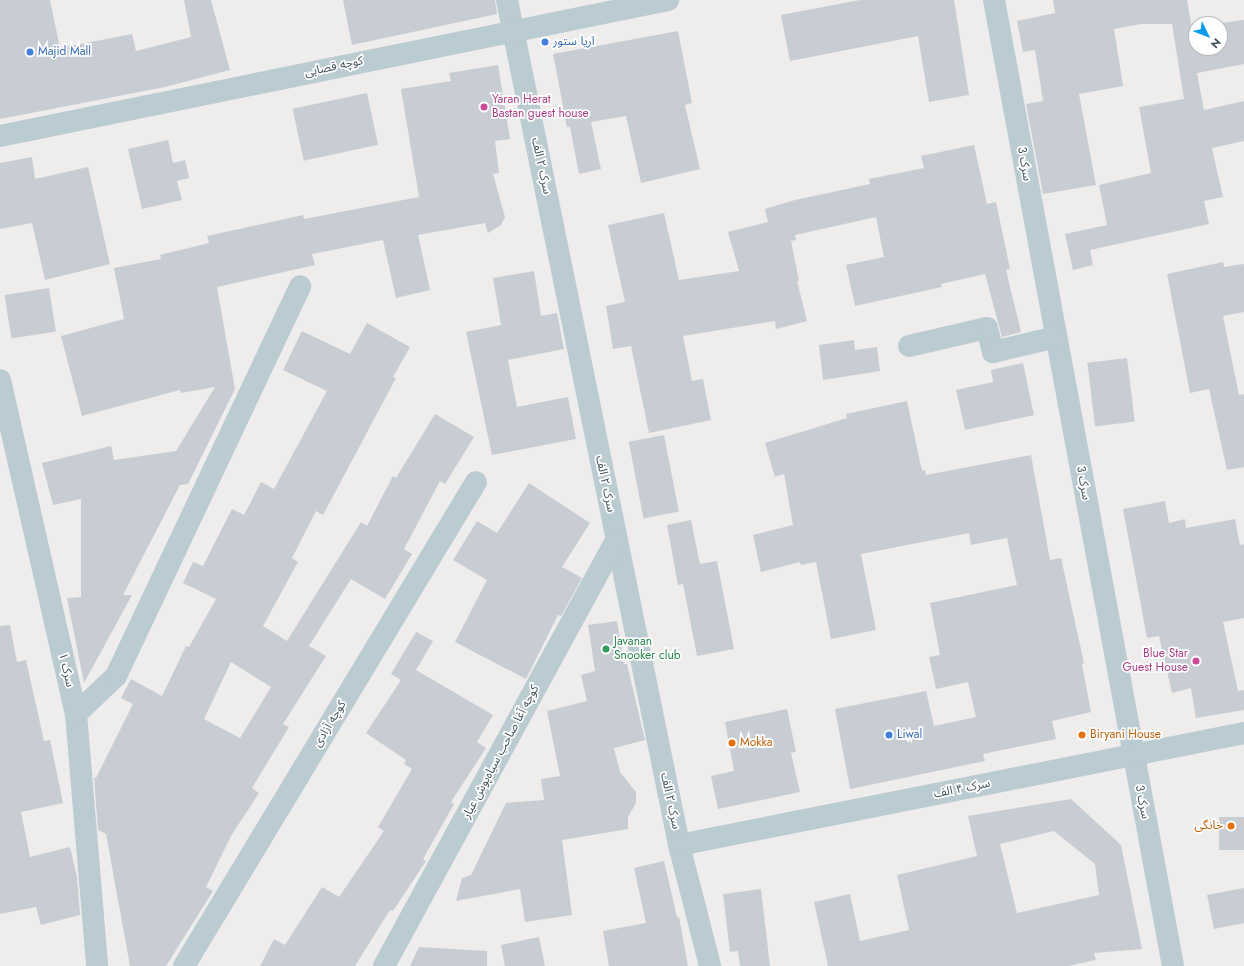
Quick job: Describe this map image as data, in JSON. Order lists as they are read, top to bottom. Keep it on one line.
{"streets":{"street":["کوچه قصابی","سرک 3","سرک ۲ الف","سرک ۱","کوچه آزادی","کوچه آغا صاحب سیاه‌پوش عیار","سرک ۴ الف"]},"crossings":[["کوچه قصابی","سرک ۲ الف"],["سرک 3","سرک ۴ الف"],["سرک ۲ الف","کوچه آغا صاحب سیاه‌پوش عیار"],["سرک ۲ الف","سرک ۴ الف"]],"places":["آریا ستور","Majid Mall","Yaran Herat Bastan guest house","Javanan Snooker club","Blue Star Guest House","Liwal","Biryani House","Mokka","خانگی"],"north":"bottom right"}
